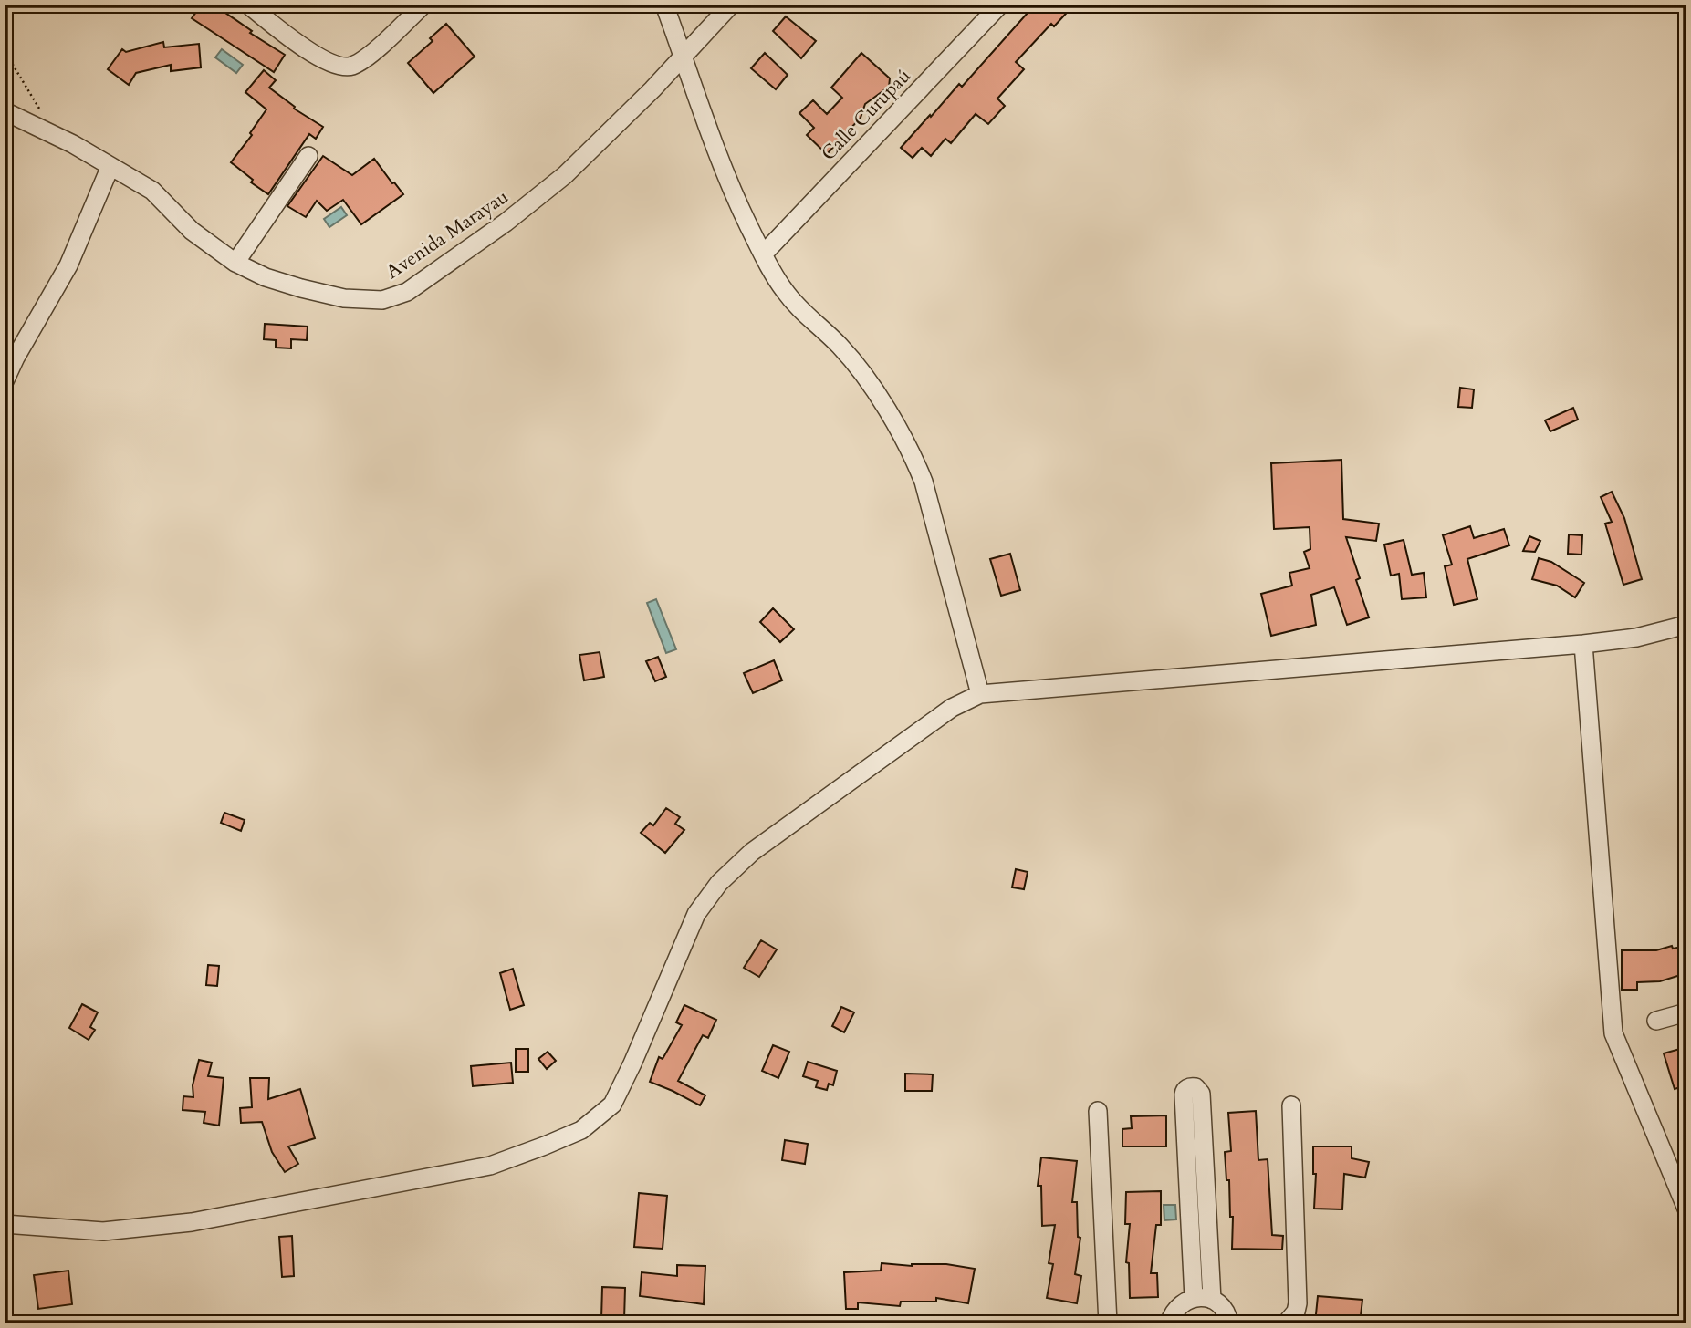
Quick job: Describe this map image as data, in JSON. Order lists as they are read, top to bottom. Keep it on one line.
{"streets":{"street":["Calle Curupaú","Avenida Marayau"]}}
